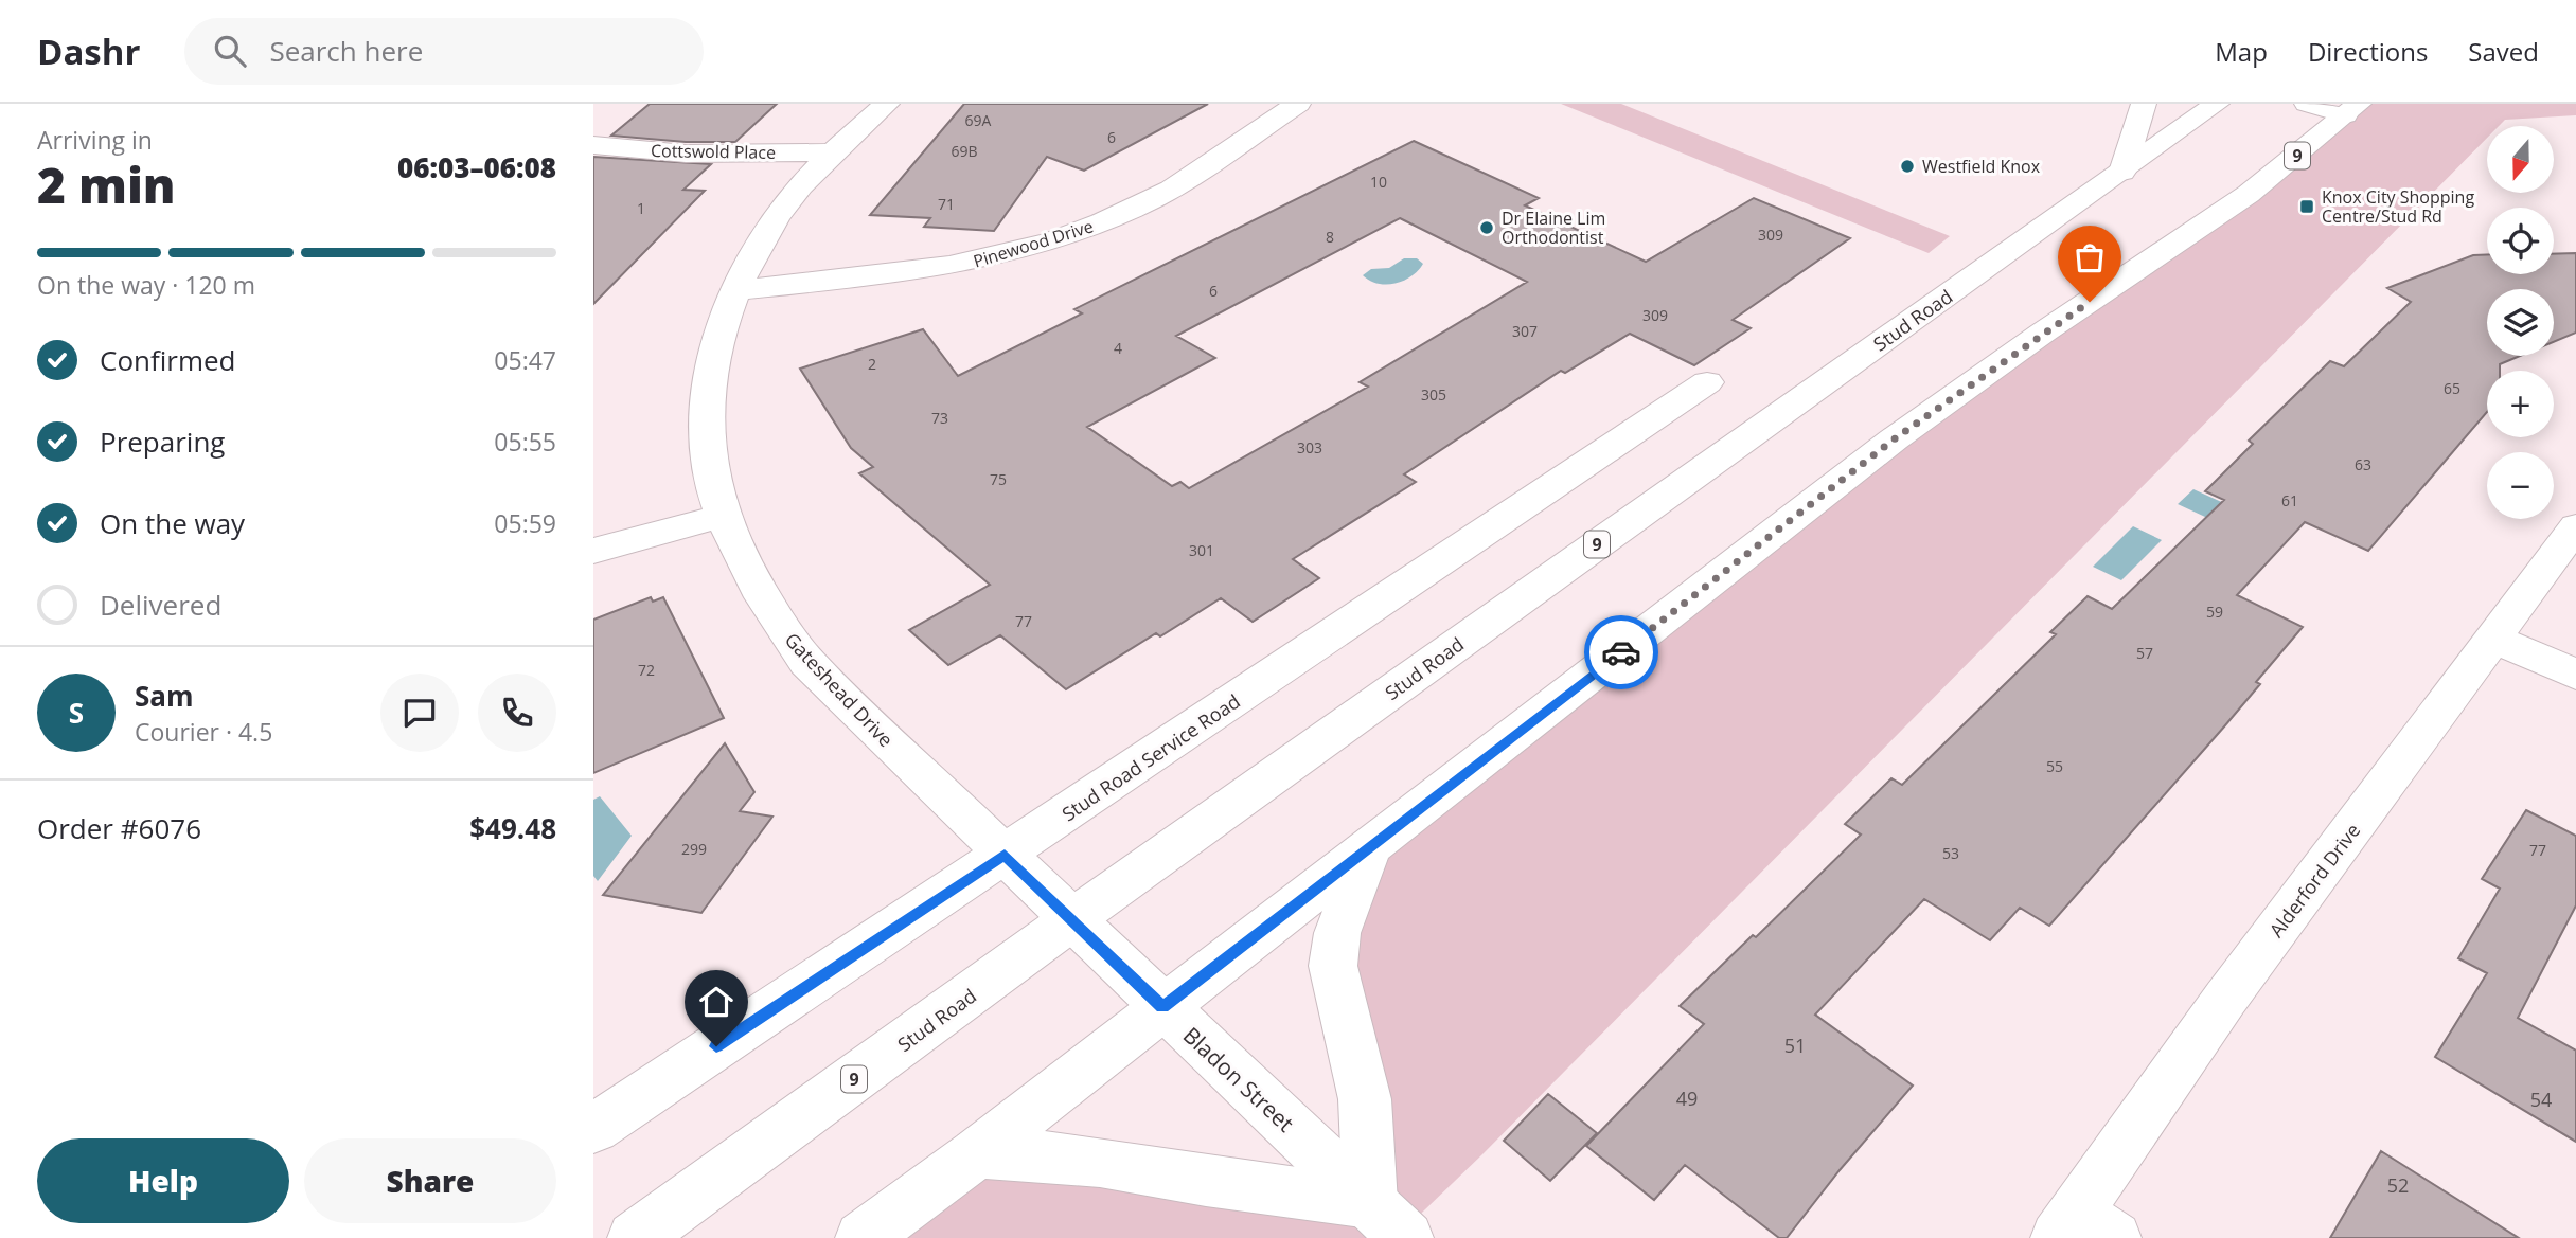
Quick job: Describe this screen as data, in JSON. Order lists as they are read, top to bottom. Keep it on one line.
{"streets":{"street":["Cottswold Place","9","Pinewood Drive","Stud Road","Gateshead Drive","Stud Road Service Road","Alderford Drive","Bladon Street"]},"crossings":[["Cottswold Place","Gateshead Drive"],["9","Bladon Street"],["Pinewood Drive","Gateshead Drive"],["Stud Road","Gateshead Drive"],["Stud Road","Bladon Street"],["Gateshead Drive","Stud Road Service Road"],["Gateshead Drive","Bladon Street"]],"places":{"other":["Westfield Knox","Dr Elaine Lim Orthodontist"],"transit":["Knox City Shopping Centre/Stud Rd"]},"house_numbers":["69A","6","69B","10","71","1","309","8","6","309","307","4","2","65","305","73","303","63","75","61","301","59","77","57","72","55","299","77","53","51","49","54","52"],"north":"bottom","page":{"header":"Dashr","search":"Search here","nav":["Map","Directions","Saved"],"heading":["2 min","Arriving in","06:03–06:08"],"panel":["Sam","Courier · 4.5","Order #6076","$49.48"],"map_buttons":["+","−"],"bar":"On the way · 120 m","list":[["Confirmed","05:47"],["Preparing","05:55"],["On the way","05:59"],"Delivered"],"round":"S","buttons":["Help","Share"]}}
